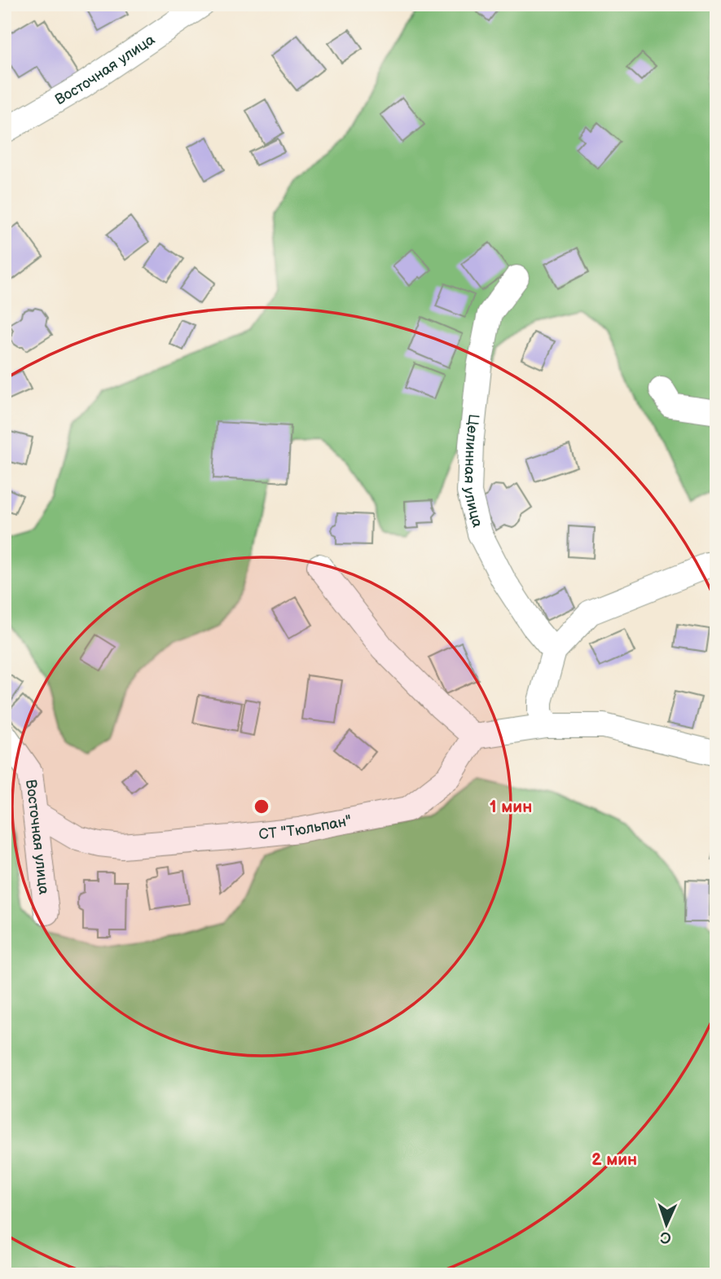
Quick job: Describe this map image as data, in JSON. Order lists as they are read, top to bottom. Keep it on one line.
{"streets":{"street":["Восточная улица","Целинная улица","СТ \"Тюльпан\""]},"crossings":[["Восточная улица","СТ \"Тюльпан\""]],"north":"bottom","rings":["1 мин","2 мин"]}
